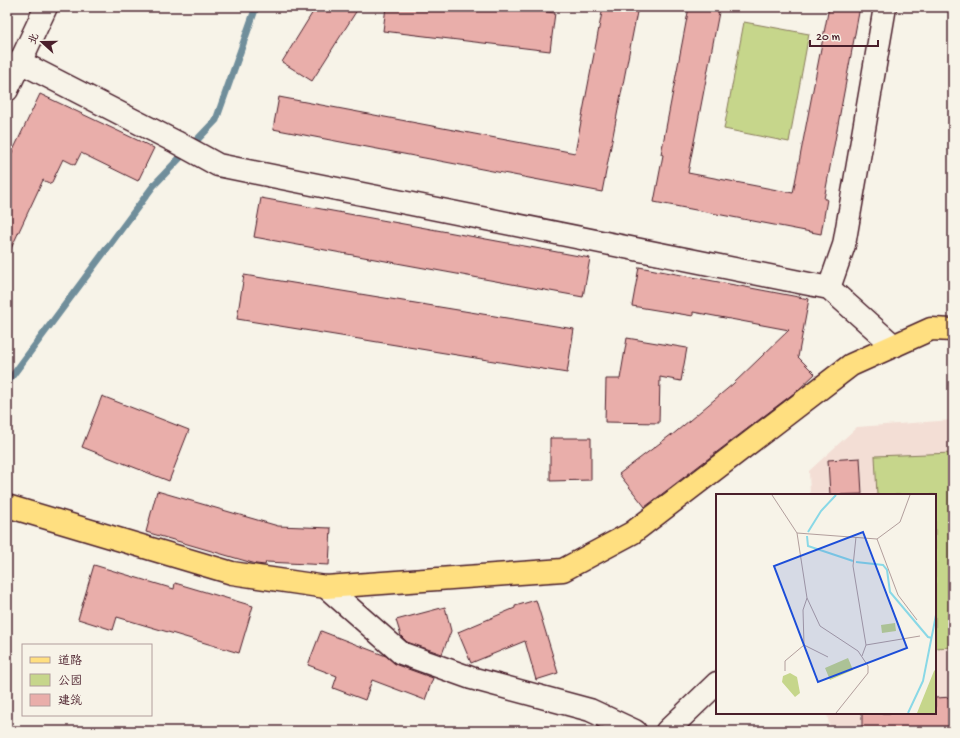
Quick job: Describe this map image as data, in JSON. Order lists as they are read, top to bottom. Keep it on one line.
{"legend":["道路","公园","建筑"],"scale_bar":"20 m","north":"left"}
